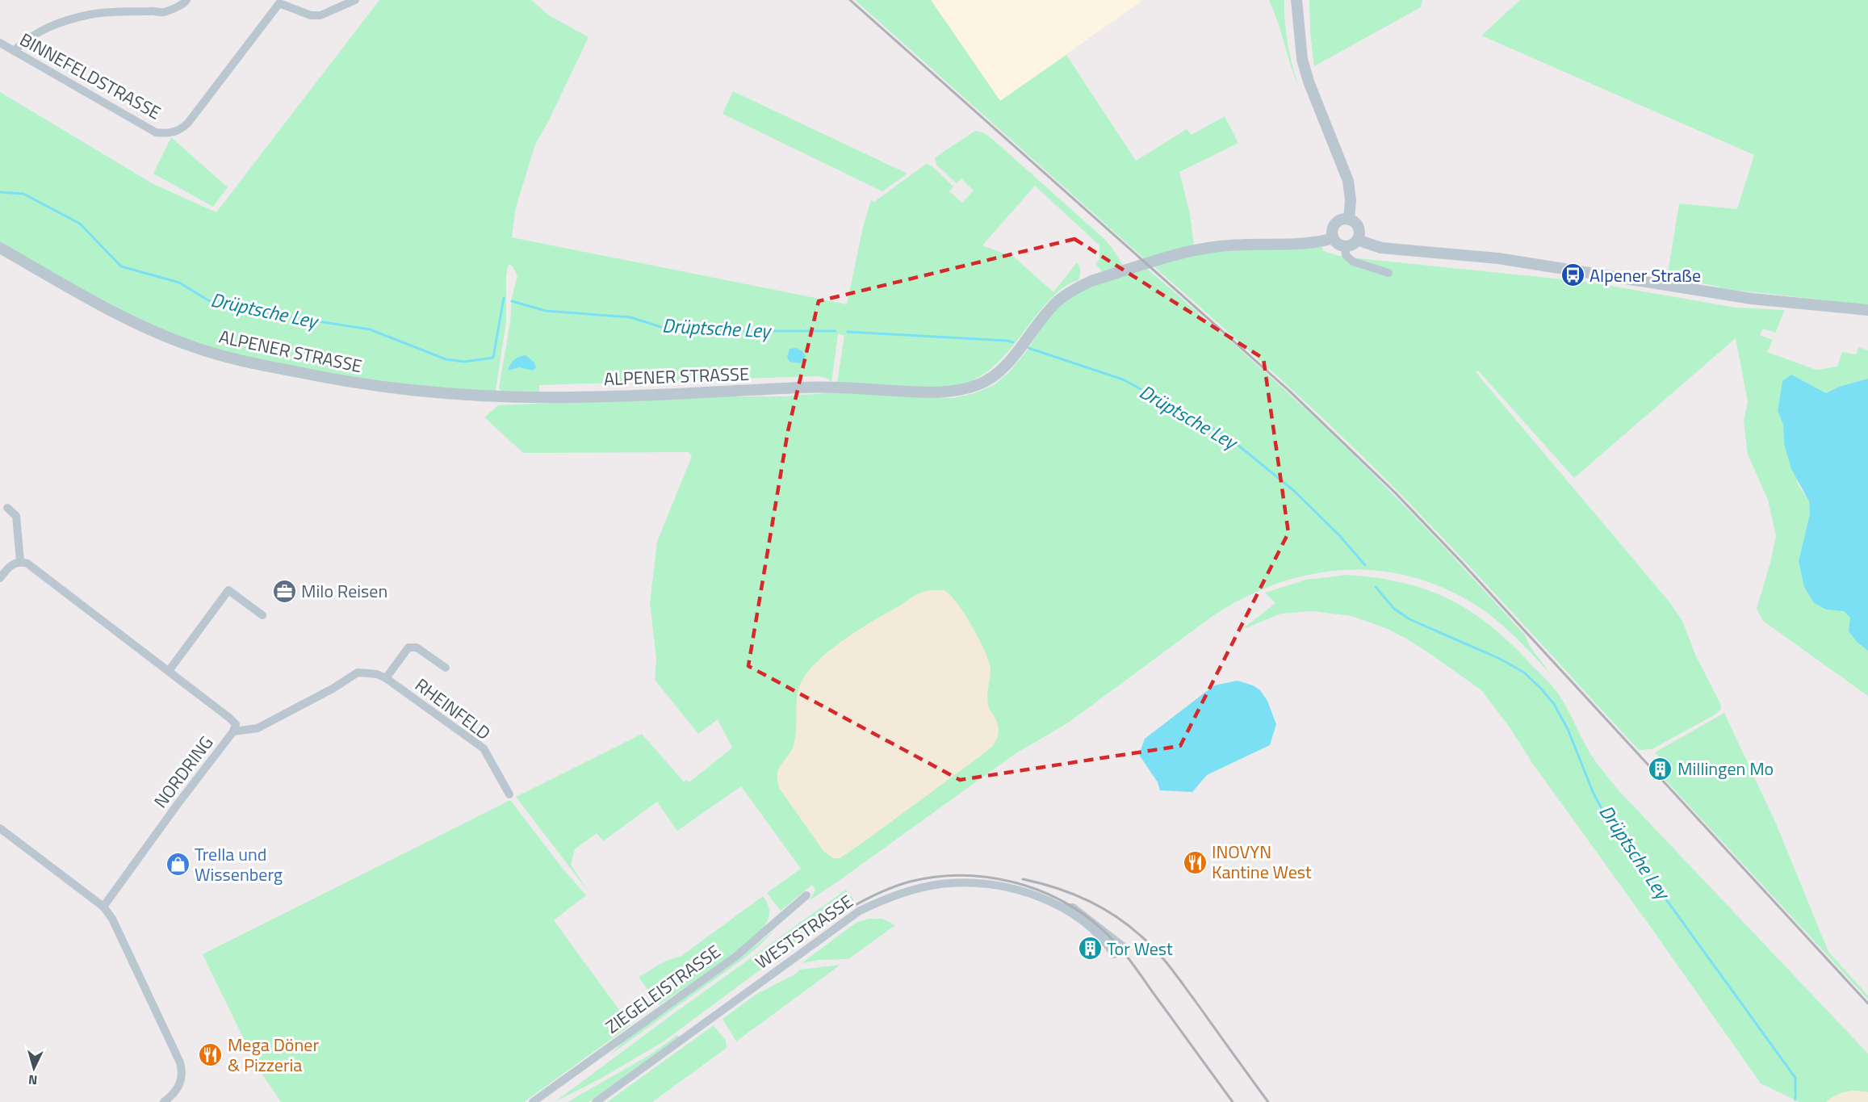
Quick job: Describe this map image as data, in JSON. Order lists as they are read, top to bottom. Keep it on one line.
{"streets":{"street":["BINNEFELDSTRASSE","ALPENER STRASSE","RHEINFELD","NORDRING","WESTSTRASSE","ZIEGELEISTRASSE"]},"crossings":[["RHEINFELD","NORDRING"]],"water":["Drüptsche Ley"],"places":{"bus stop":["Alpener Straße"],"office":["Milo Reisen"],"building":["Millingen Mo","Tor West"],"restaurant":["INOVYN Kantine West","Mega Döner & Pizzeria"],"shop":["Trella und Wissenberg"]},"north":"bottom"}
